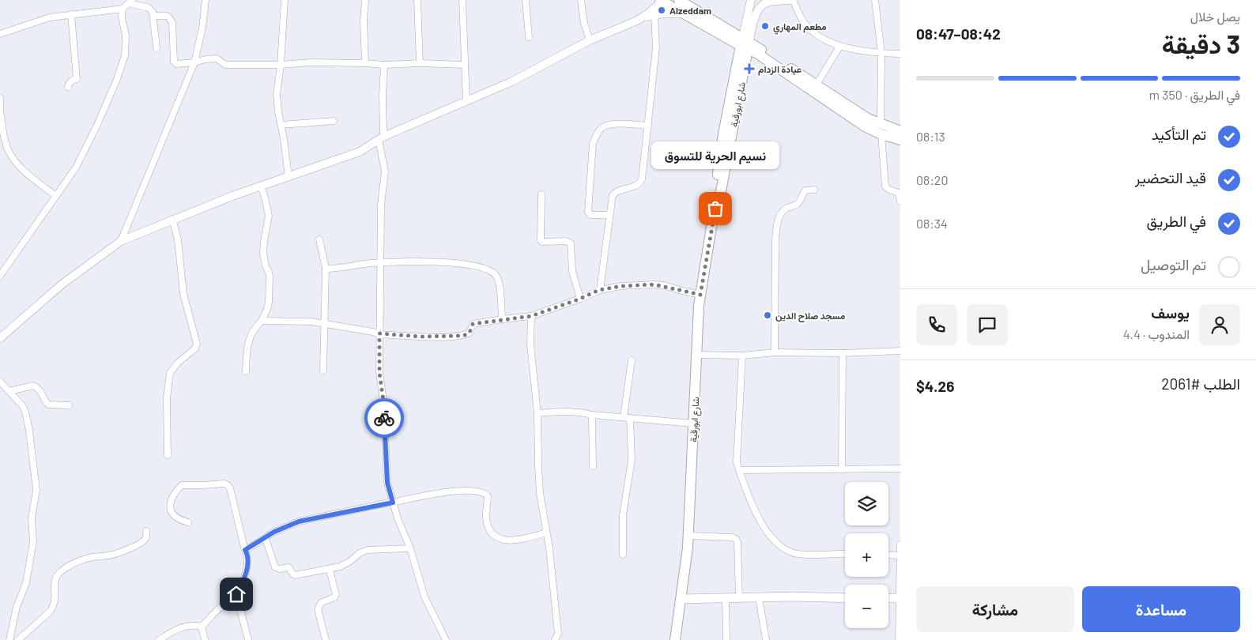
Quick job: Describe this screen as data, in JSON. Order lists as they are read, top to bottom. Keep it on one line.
{"streets":{"main road":["شارع ابورقية"]},"places":{"other":["Alzeddam","مطعم المهاري","نسيم الحرية للتسوق","مسجد صلاح الدين"],"health":["عيادة الزدام"]},"page":{"heading":["3 دقيقة","يصل خلال","08:42–08:47"],"panel":["يوسف","المندوب · 4.4","الطلب #2061","$4.26"],"bar":"في الطريق · 350 m","list":[["تم التأكيد","08:13"],["قيد التحضير","08:20"],["في الطريق","08:34"],"تم التوصيل"],"bubble":"نسيم الحرية للتسوق","map_buttons":["+","−"],"buttons":["مساعدة","مشاركة"]}}
